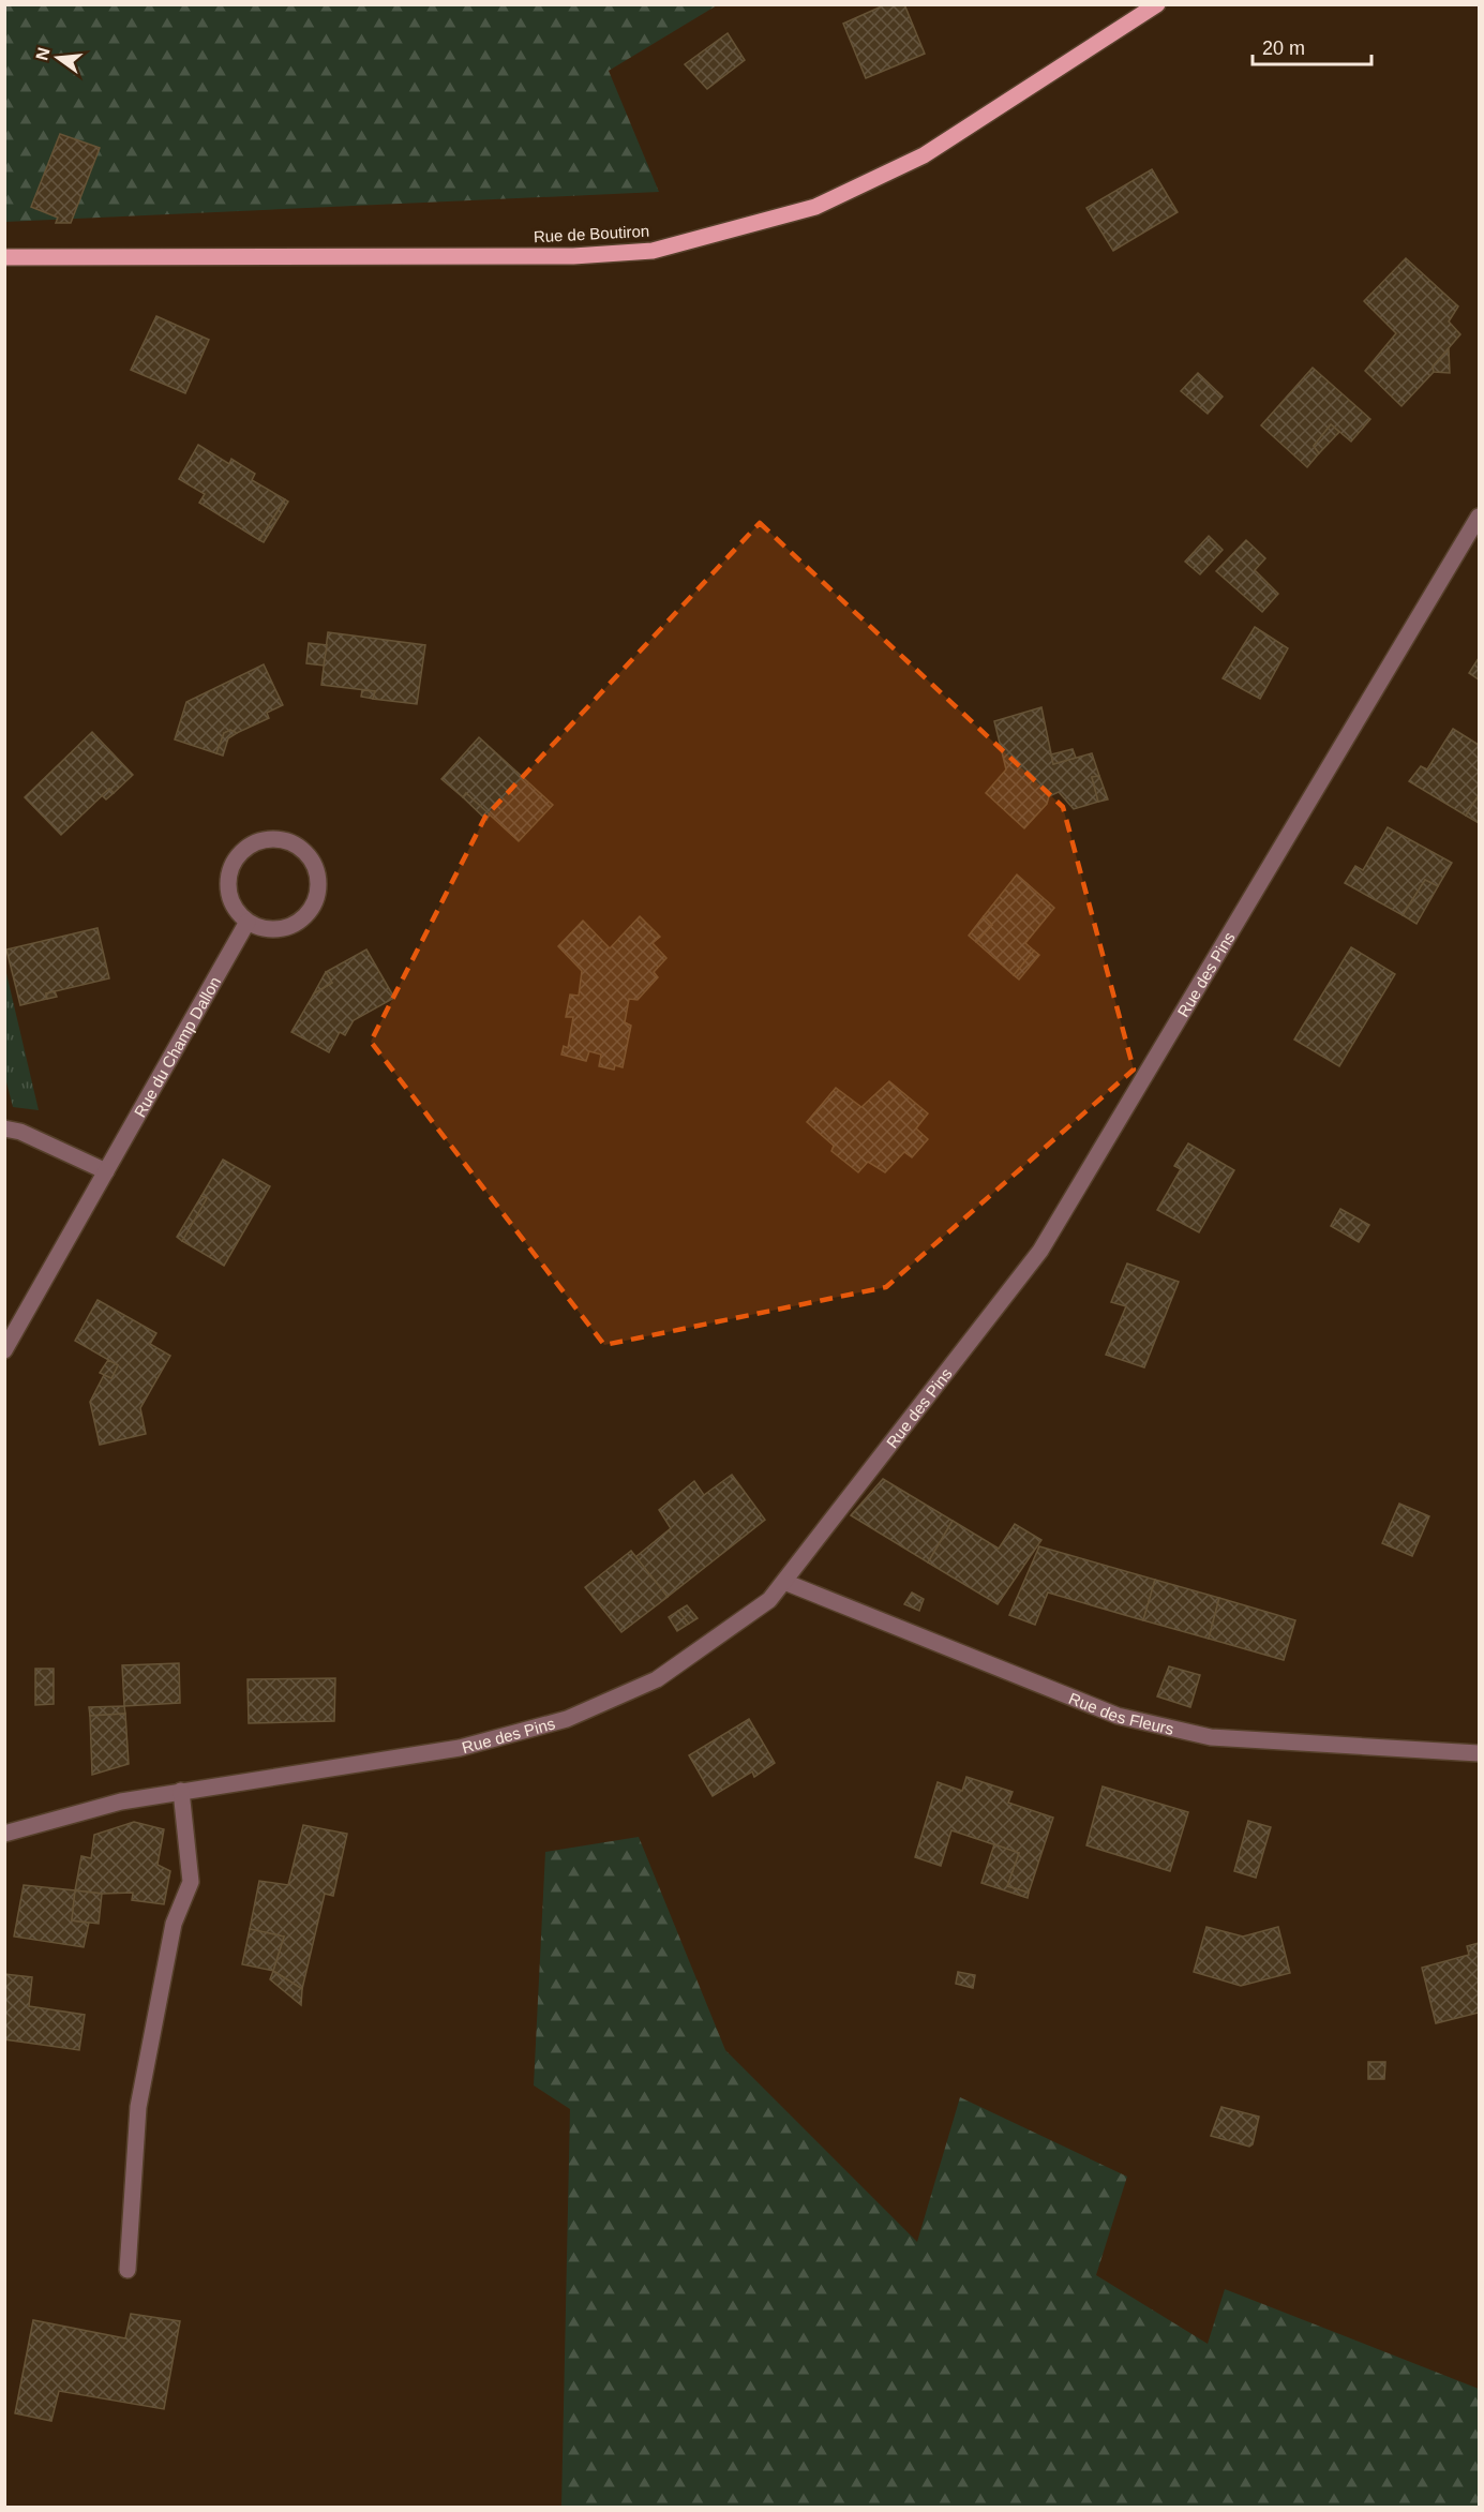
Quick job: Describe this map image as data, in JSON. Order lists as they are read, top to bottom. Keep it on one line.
{"streets":{"main road":["Rue de Boutiron"],"street":["Rue des Pins","Rue du Champ Dallon","Rue des Fleurs"]},"crossings":[["Rue des Pins","Rue des Fleurs"]],"scale_bar":"20 m","north":"left"}
